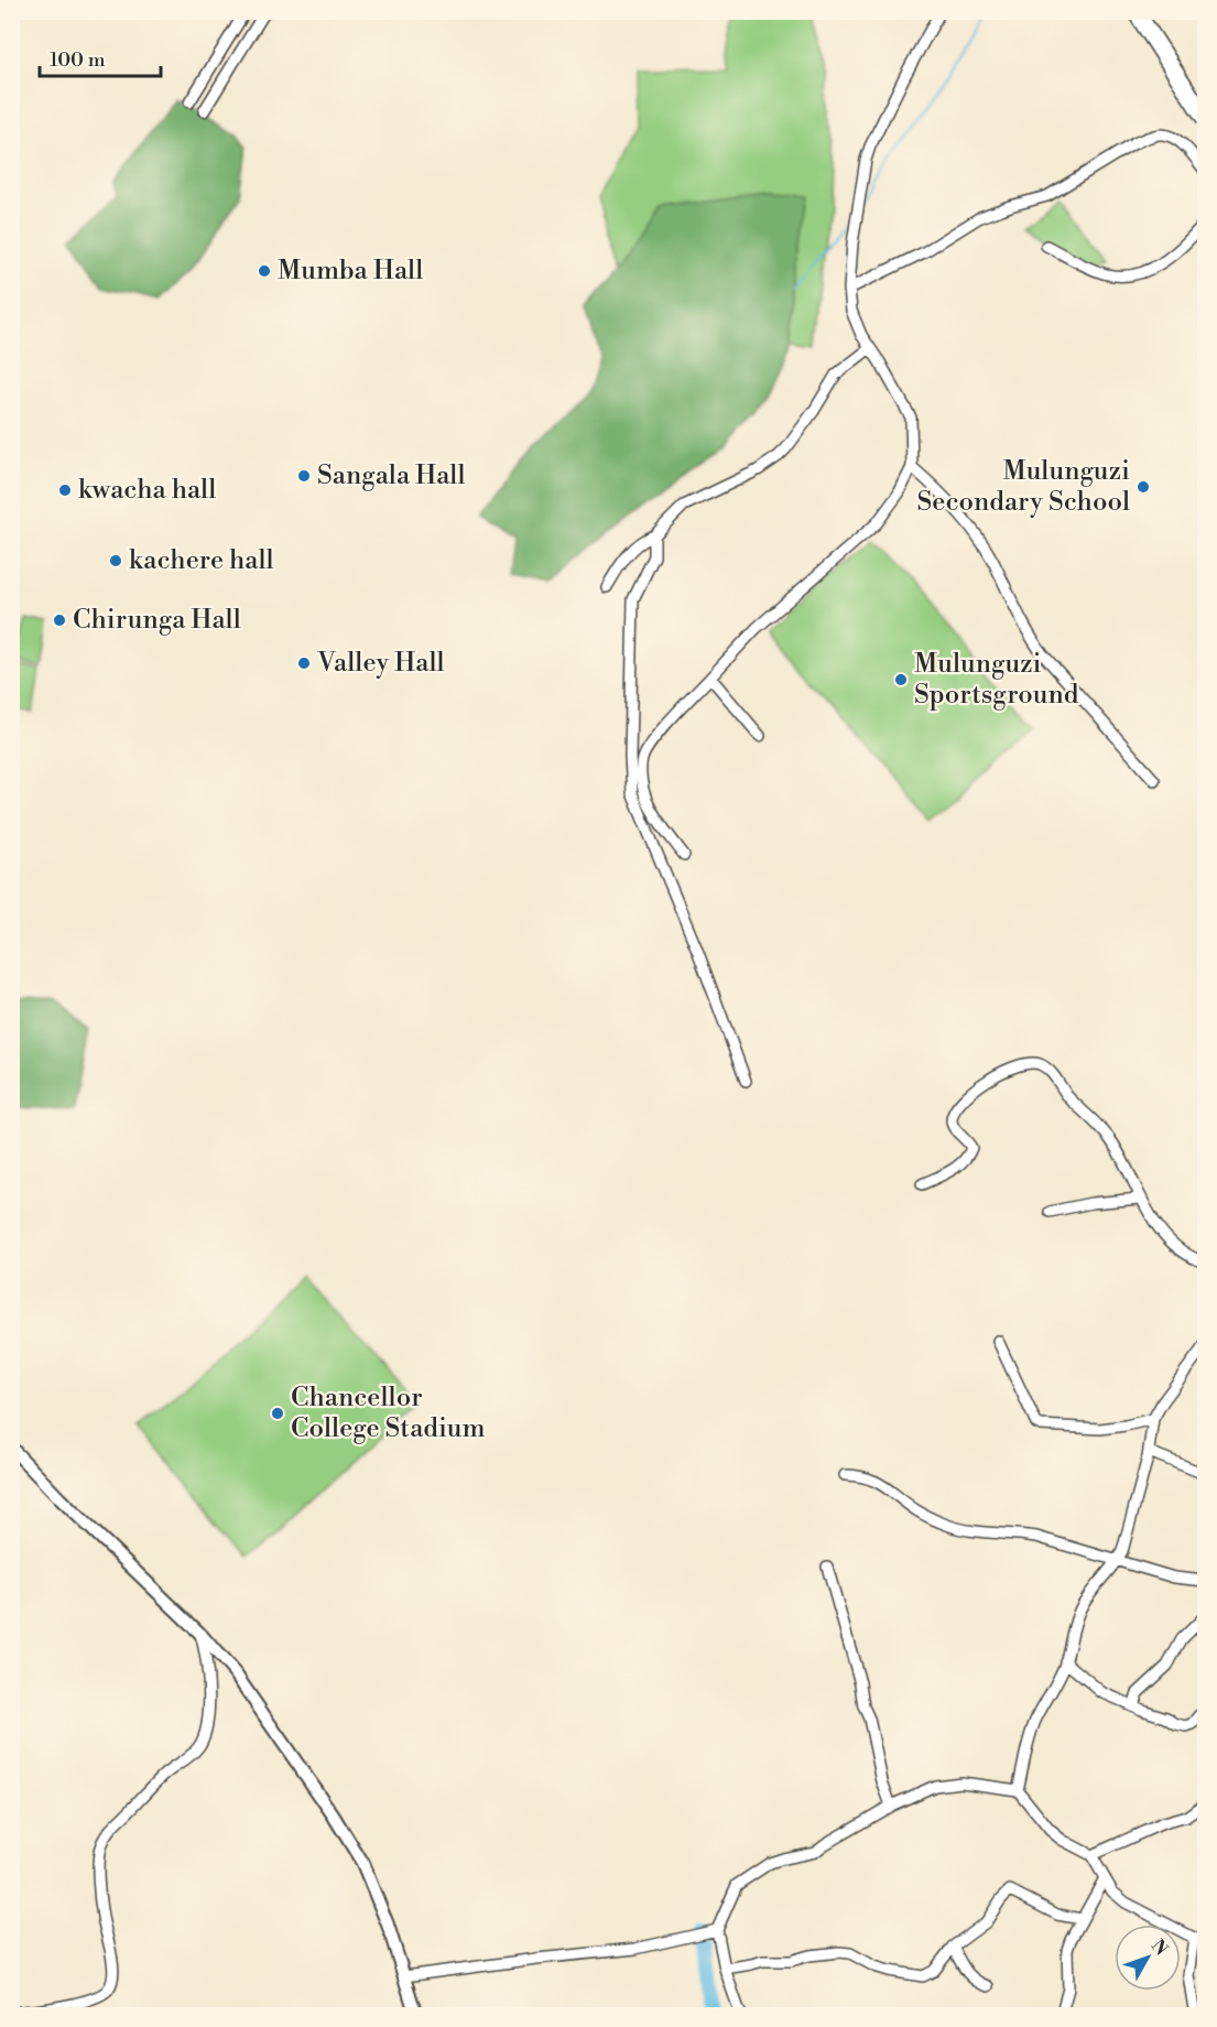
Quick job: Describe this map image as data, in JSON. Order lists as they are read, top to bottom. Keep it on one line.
{"places":["Mumba Hall","Sangala Hall","Mulunguzi Secondary School","kwacha hall","kachere hall","Chirunga Hall","Valley Hall","Mulunguzi Sportsground","Chancellor College Stadium"],"scale_bar":"100 m","north":"top right"}
